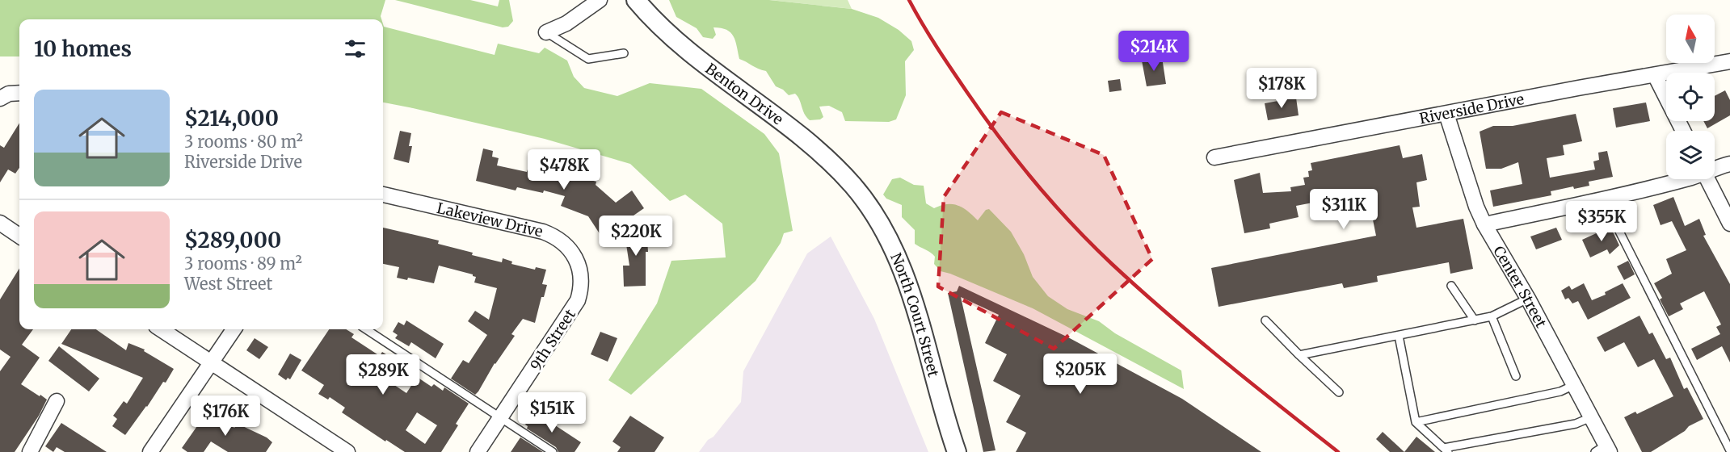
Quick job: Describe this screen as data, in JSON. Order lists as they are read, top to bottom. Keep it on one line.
{"streets":{"street":["Benton Drive","Riverside Drive","Lakeview Drive","Center Street","North Court Street","9th Street"]},"crossings":[["Benton Drive","North Court Street"],["Riverside Drive","Center Street"],["Lakeview Drive","9th Street"]],"north":"top","page":{"heading":"10 homes","price":["$214K","$178K","$478K","$311K","$355K","$220K","$205K","$289K","$151K","$176K"],"list":[{"name":"$214,000","note":"3 rooms · 80 m² · Riverside Drive"},{"name":"$289,000","note":"3 rooms · 89 m² · West Street"}]}}
